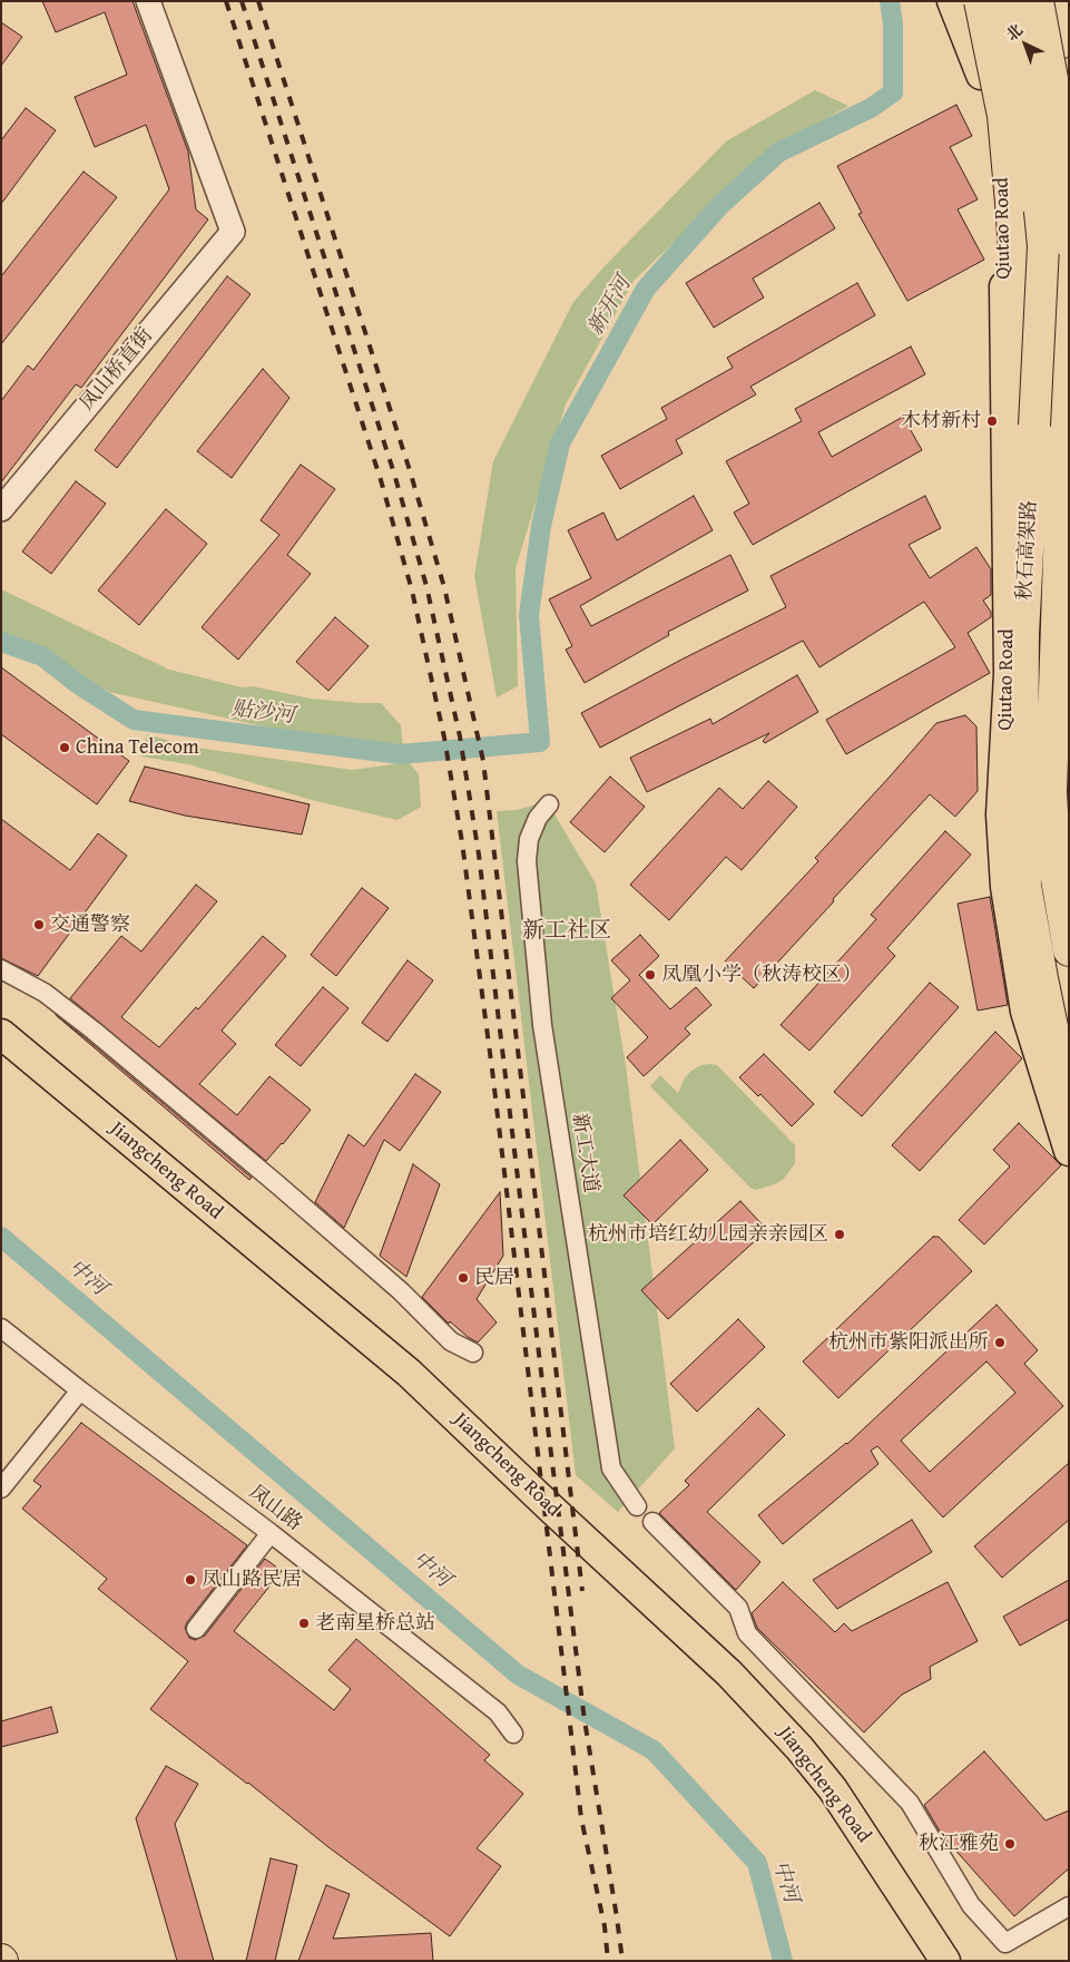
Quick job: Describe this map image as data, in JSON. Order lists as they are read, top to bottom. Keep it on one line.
{"streets":{"highway":["秋石高架路"],"main road":["Qiutao Road","Jiangcheng Road"],"street":["凤山桥直街","新工大道","凤山路"]},"districts":["新工社区"],"water":["新开河","贴沙河","中河"],"places":["木材新村","China Telecom","交通警察","凤凰小学（秋涛校区）","杭州市培红幼儿园亲亲园区","民居","杭州市紫阳派出所","凤山路民居","老南星桥总站","秋江雅苑"],"north":"top left"}
